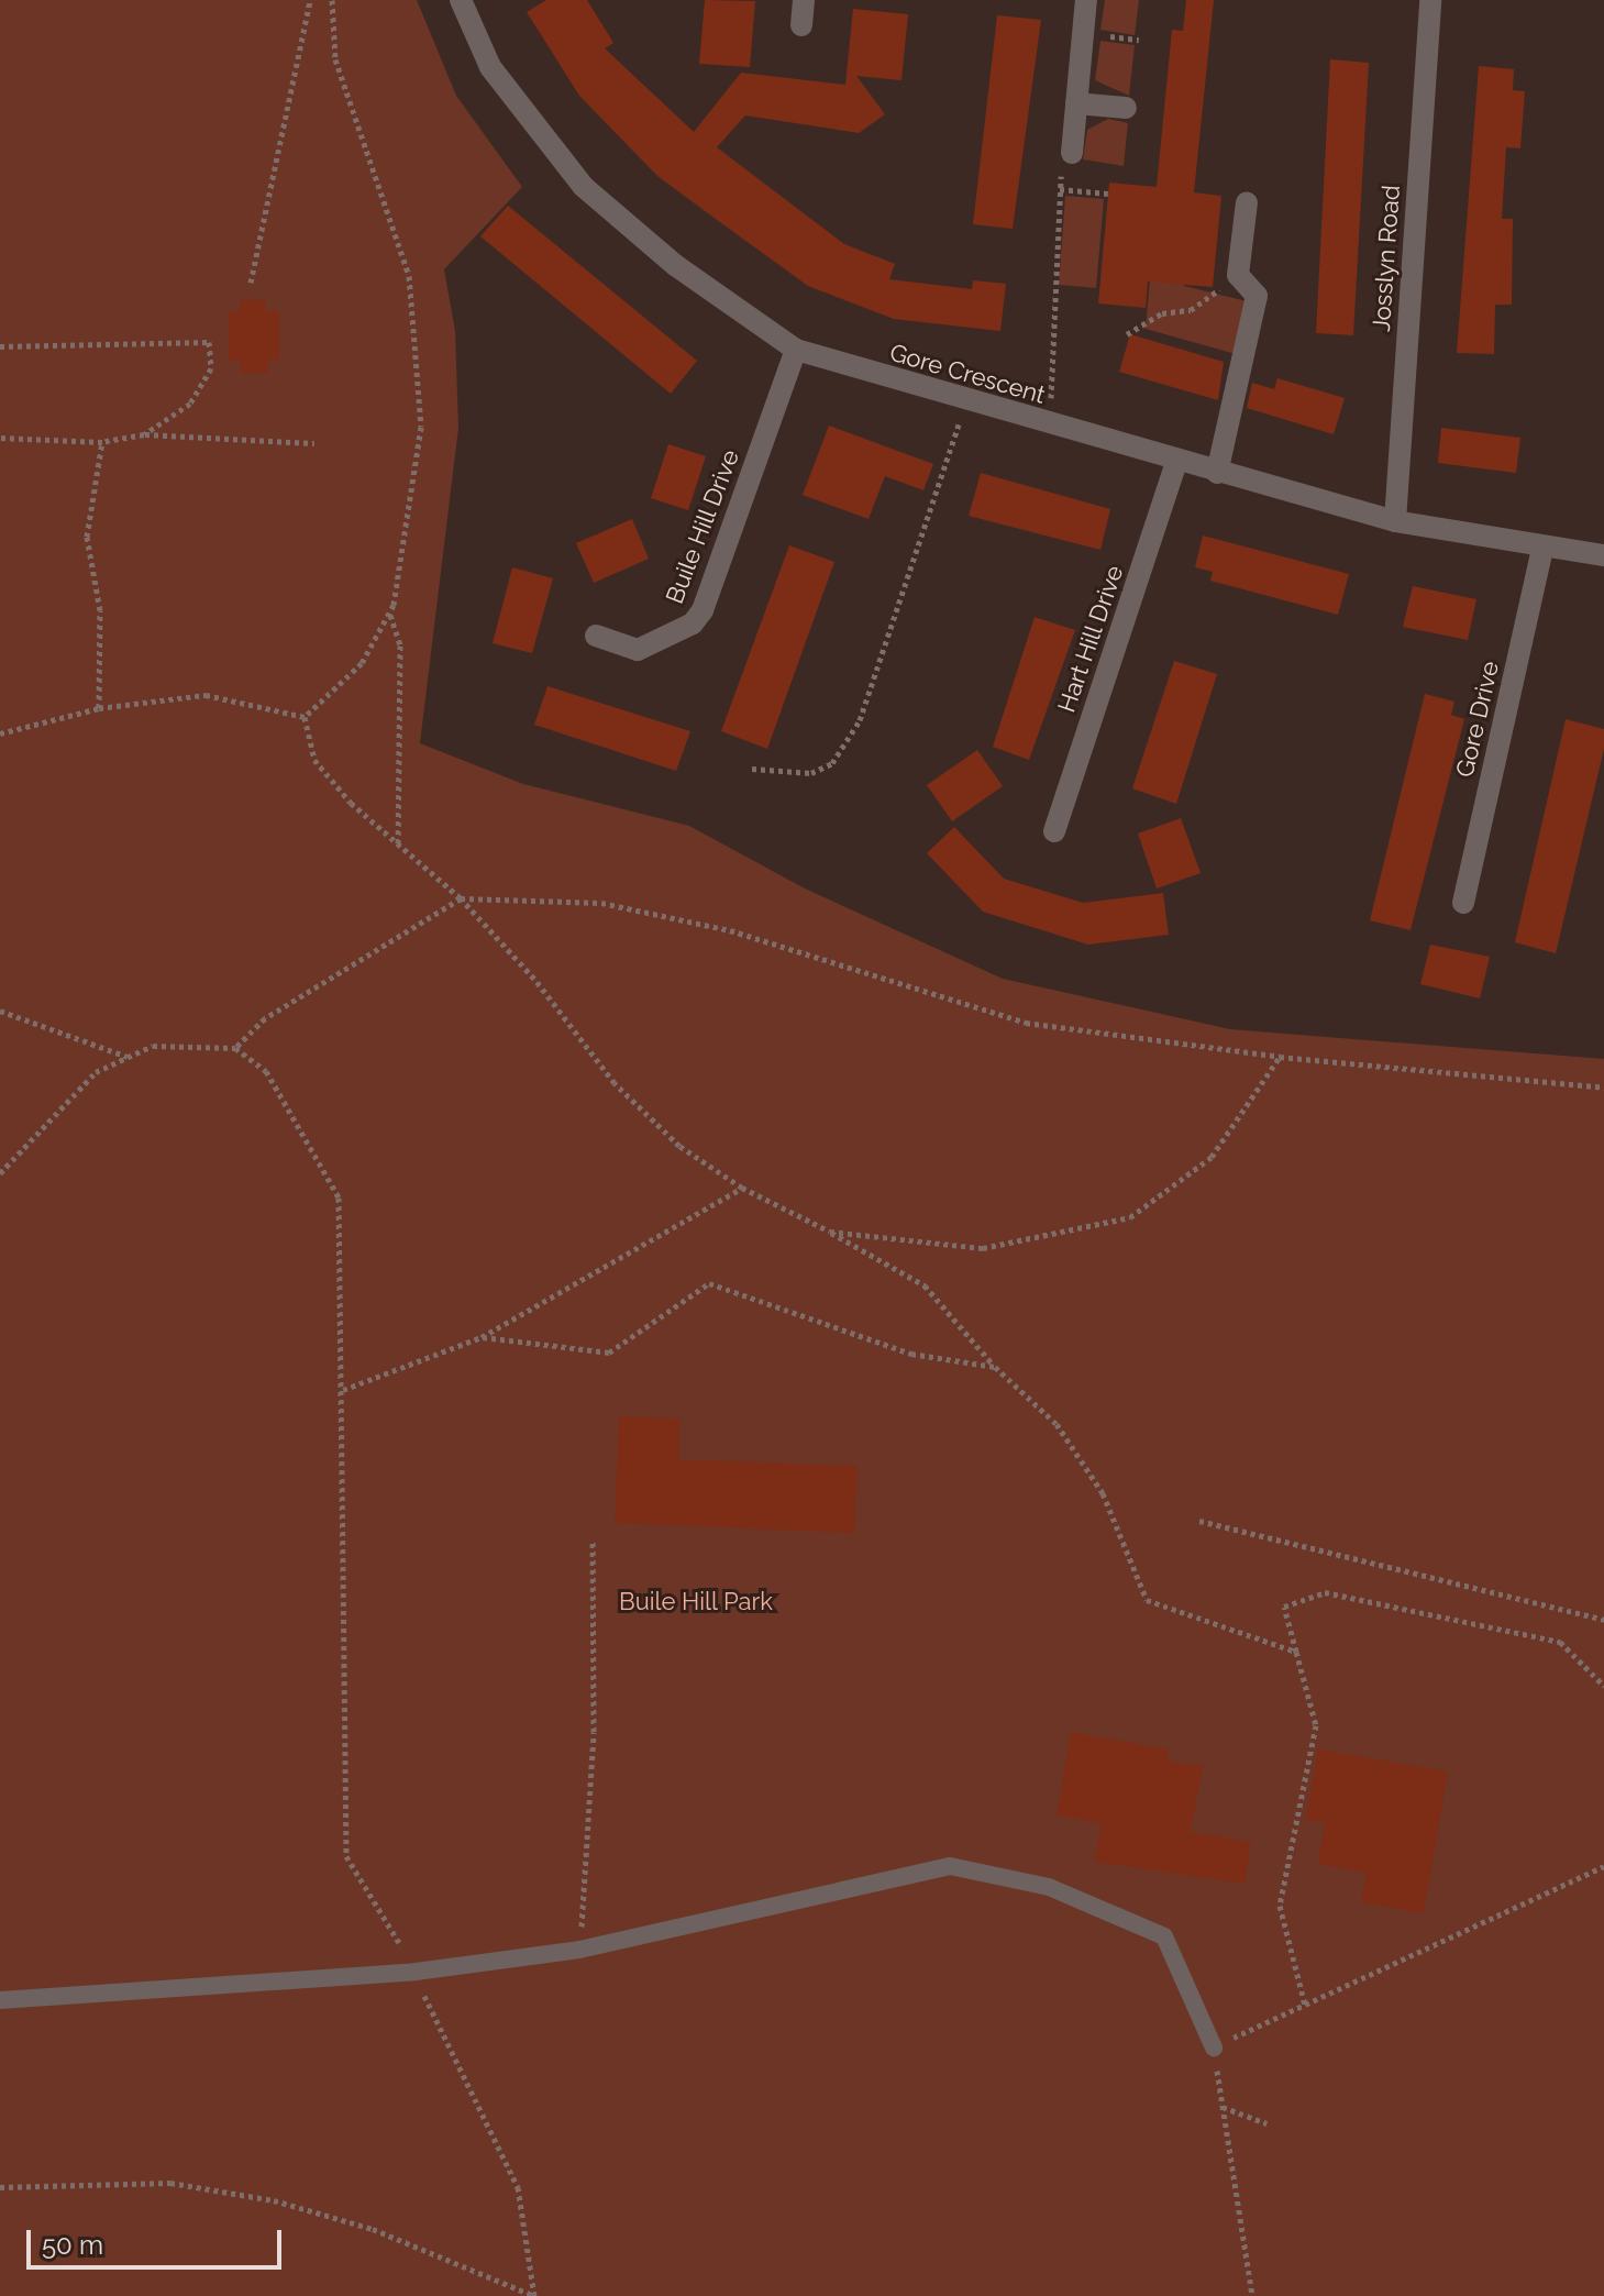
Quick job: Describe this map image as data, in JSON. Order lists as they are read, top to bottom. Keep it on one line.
{"streets":{"street":["Josslyn Road","Gore Crescent","Buile Hill Drive","Hart Hill Drive","Gore Drive"]},"crossings":[["Josslyn Road","Gore Crescent"],["Gore Crescent","Buile Hill Drive"],["Gore Crescent","Hart Hill Drive"],["Gore Crescent","Gore Drive"]],"parks":["Buile Hill Park"],"scale_bar":"50 m"}
